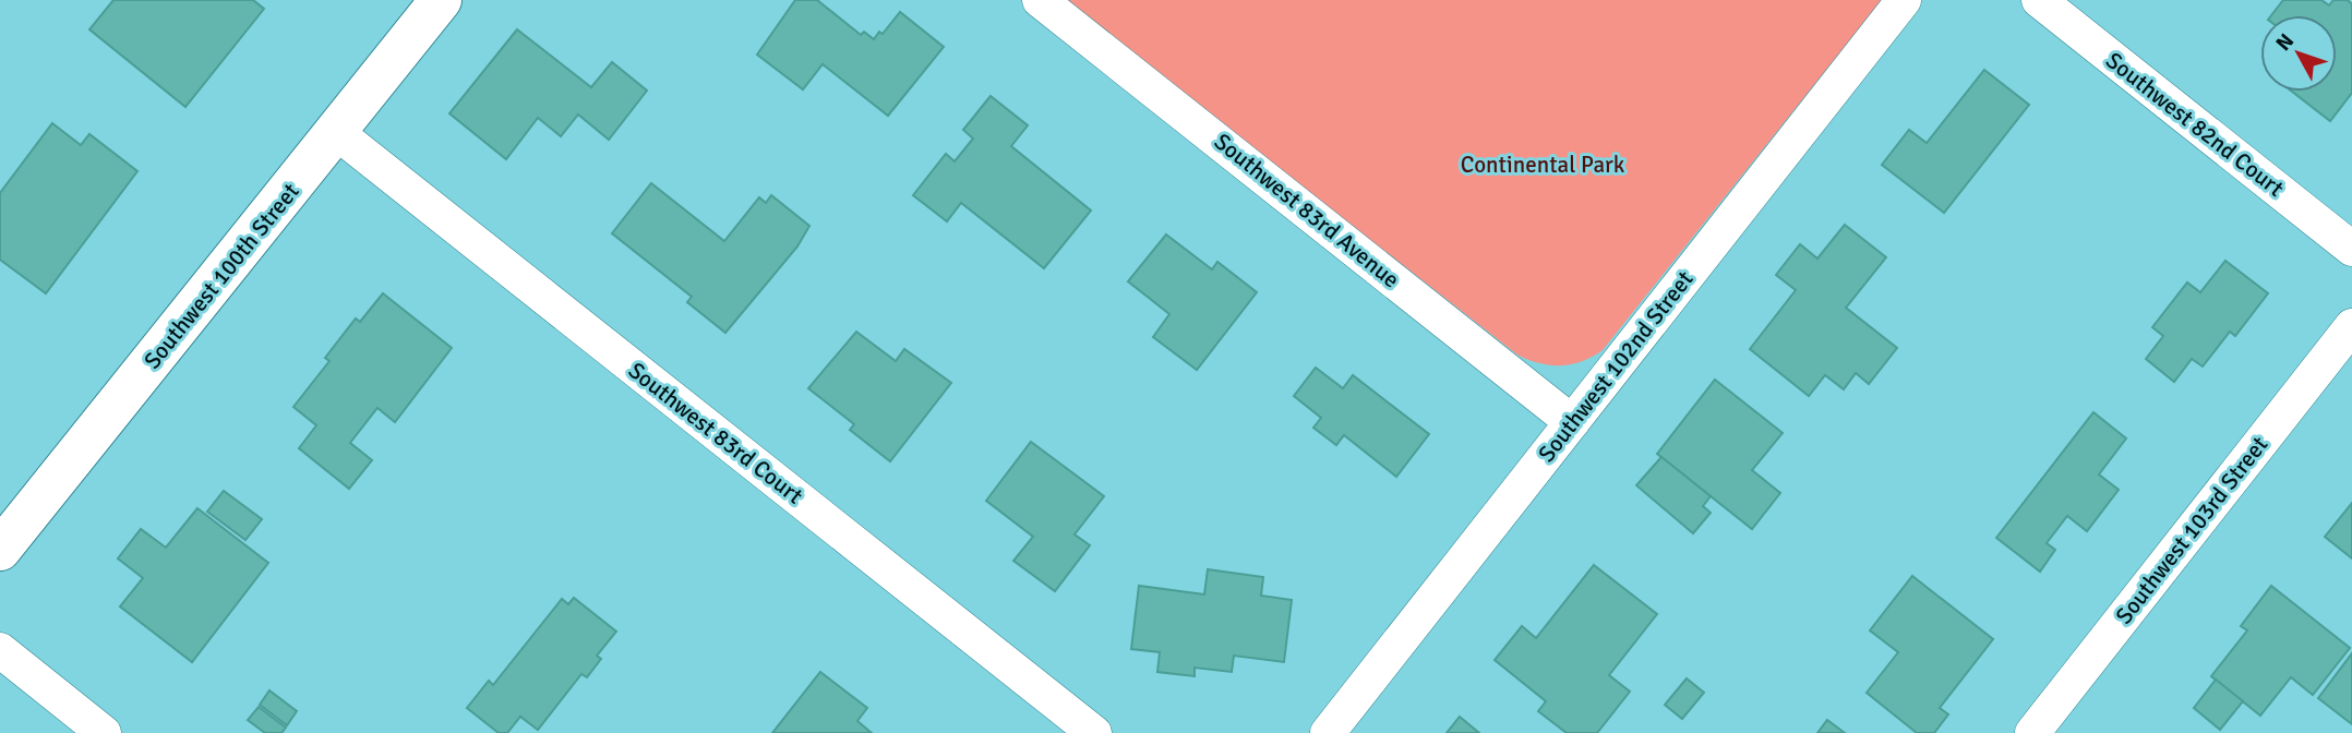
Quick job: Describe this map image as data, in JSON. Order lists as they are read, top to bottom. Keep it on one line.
{"streets":{"street":["Southwest 82nd Court","Southwest 83rd Avenue","Southwest 100th Street","Southwest 102nd Street","Southwest 83rd Court","Southwest 103rd Street"]},"crossings":[["Southwest 83rd Avenue","Southwest 102nd Street"],["Southwest 100th Street","Southwest 83rd Court"]],"parks":["Continental Park"],"north":"top left"}
